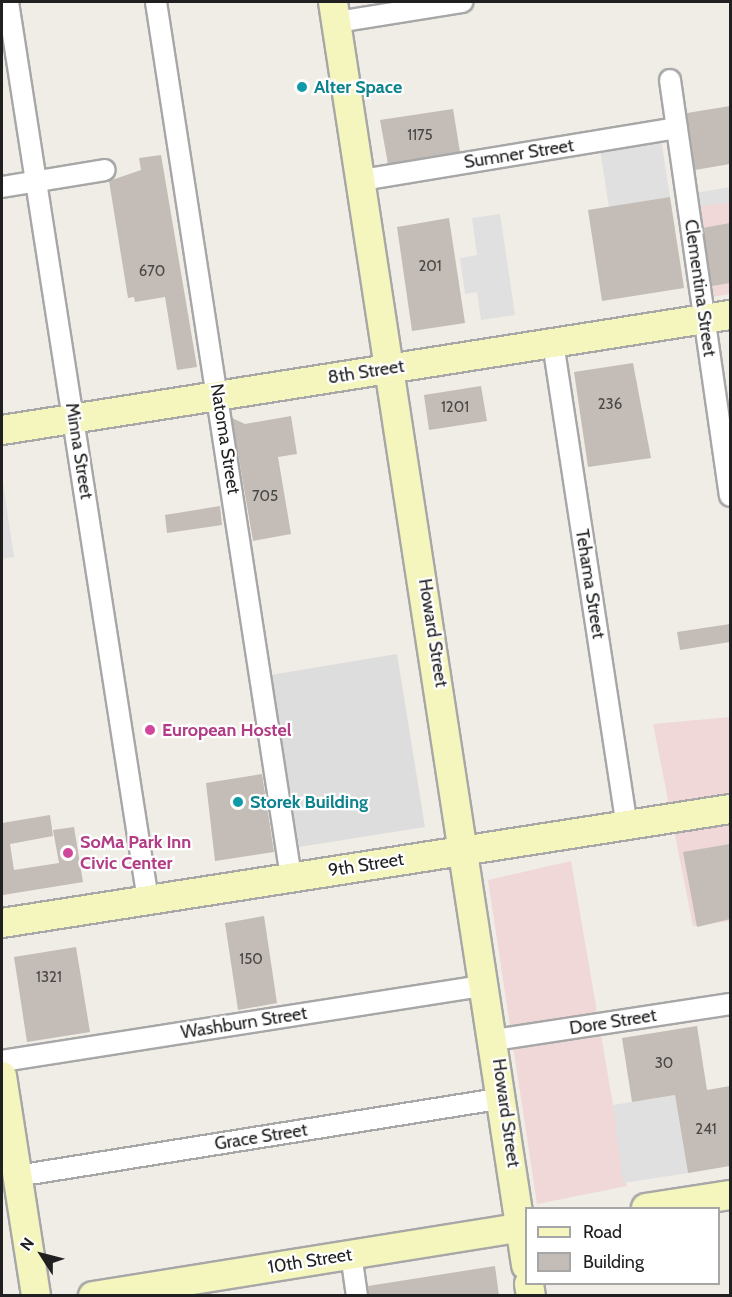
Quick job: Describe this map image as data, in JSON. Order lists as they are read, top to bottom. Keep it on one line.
{"streets":{"main road":["8th Street","Howard Street","9th Street","10th Street"],"street":["Sumner Street","Clementina Street","Natoma Street","Minna Street","Tehama Street","Dore Street","Washburn Street","Grace Street"]},"crossings":[["Sumner Street","Clementina Street"],["Sumner Street","Howard Street"],["Clementina Street","8th Street"],["8th Street","Natoma Street"],["8th Street","Minna Street"],["8th Street","Tehama Street"],["8th Street","Howard Street"],["Natoma Street","9th Street"],["Minna Street","9th Street"],["Tehama Street","9th Street"],["Howard Street","9th Street"],["Howard Street","Dore Street"],["Howard Street","Washburn Street"],["Howard Street","Grace Street"],["Howard Street","10th Street"]],"places":["Alter Space","European Hostel","Storek Building","SoMa Park Inn Civic Center"],"house_numbers":["1175","201","670","236","1201","705","150","1321","30","241"],"legend":["Road","Building"],"north":"top left"}
